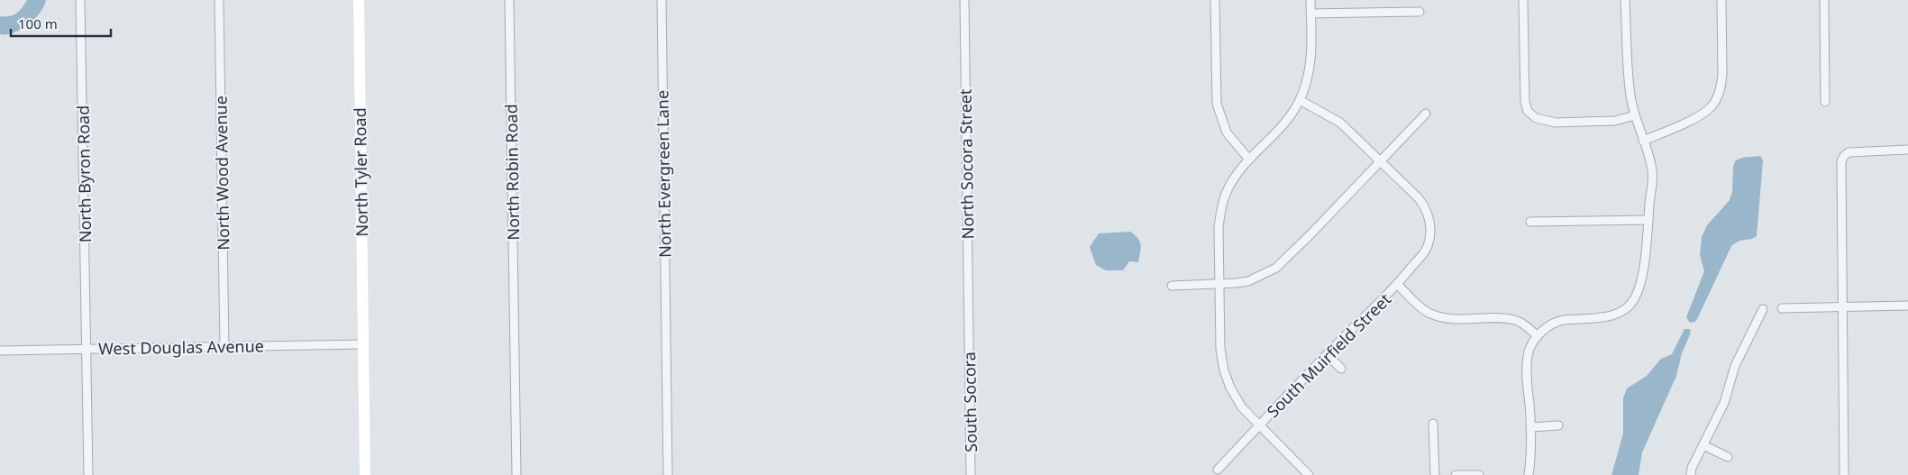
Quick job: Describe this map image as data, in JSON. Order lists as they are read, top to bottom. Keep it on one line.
{"streets":{"main road":["North Tyler Road"],"street":["North Socora Street","North Robin Road","North Wood Avenue","North Byron Road","North Evergreen Lane","West Douglas Avenue","South Muirfield Street","South Socora"]},"crossings":[["North Socora Street","South Socora"],["North Tyler Road","West Douglas Avenue"],["North Wood Avenue","West Douglas Avenue"],["North Byron Road","West Douglas Avenue"]],"scale_bar":"100 m"}
